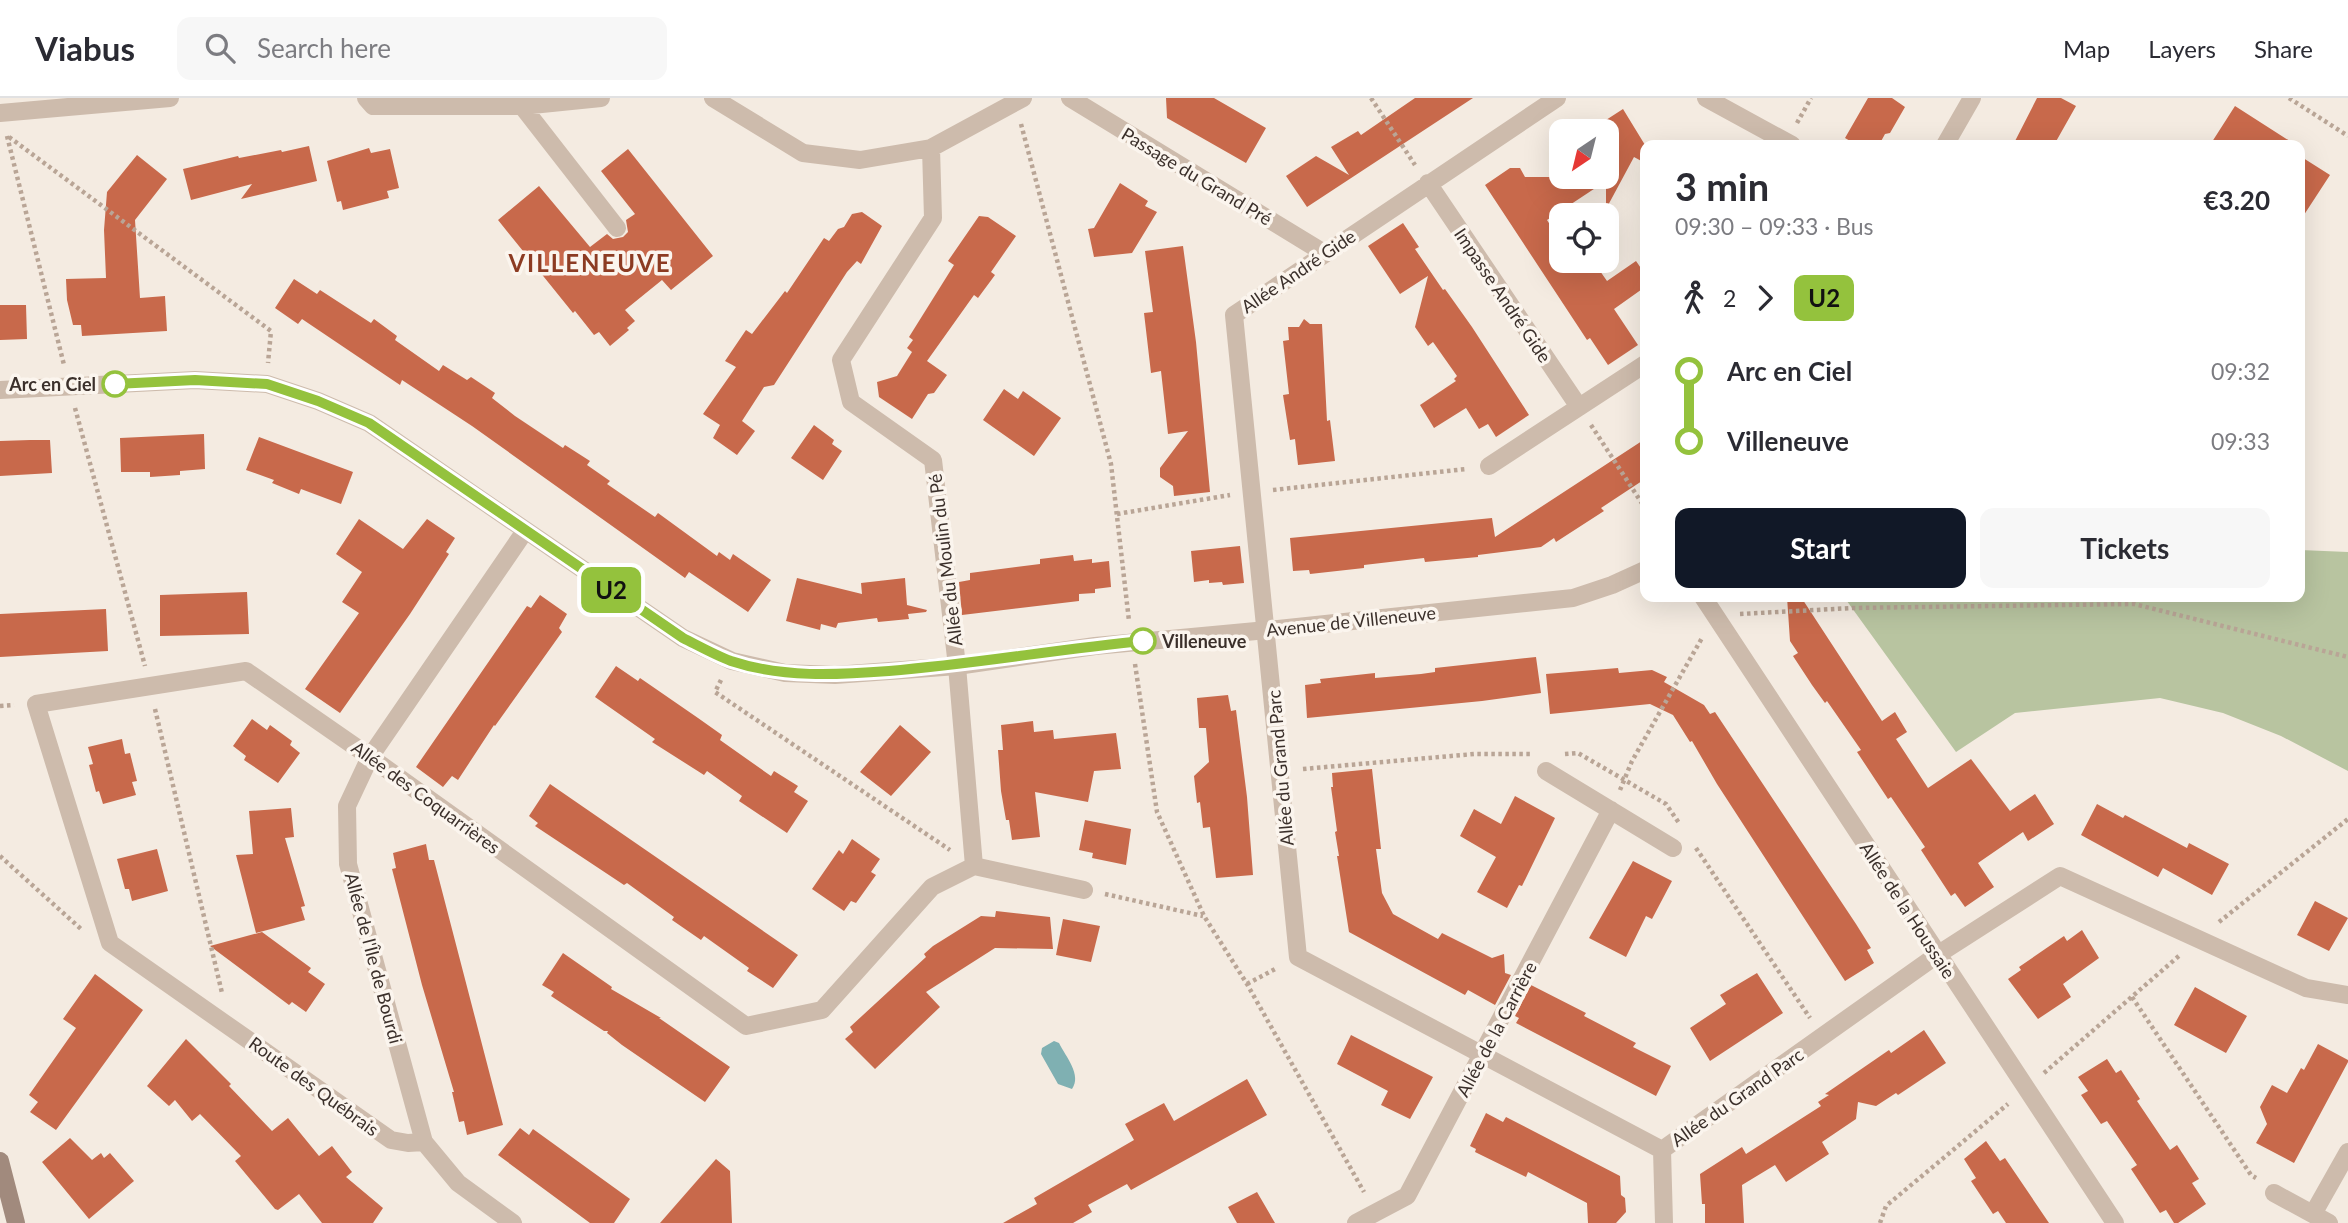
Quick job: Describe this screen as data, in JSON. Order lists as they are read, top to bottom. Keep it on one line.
{"streets":{"street":["Passage du Grand Pré","Allée André Gide","Impasse André Gide","Allée du Moulin du Pé","Avenue de Villeneuve","Allée du Grand Parc","Allée des Coquarrières","Allée de la Houssaie","Allée de l'Île de Bourdi","Allée de la Carrière","Route des Québrais"]},"crossings":[["Passage du Grand Pré","Allée André Gide"],["Allée André Gide","Impasse André Gide"],["Allée André Gide","Avenue de Villeneuve"],["Allée André Gide","Allée du Grand Parc"],["Allée du Moulin du Pé","Avenue de Villeneuve"],["Avenue de Villeneuve","Allée du Grand Parc"],["Avenue de Villeneuve","Allée de l'Île de Bourdi"],["Allée du Grand Parc","Allée de la Houssaie"],["Allée du Grand Parc","Allée de la Carrière"],["Allée des Coquarrières","Allée de l'Île de Bourdi"],["Allée des Coquarrières","Route des Québrais"],["Allée de l'Île de Bourdi","Route des Québrais"]],"districts":["VILLENEUVE"],"places":["Arc en Ciel","Villeneuve"],"lines":["bus line U2"],"north":"bottom left","page":{"header":"Viabus","search":"Search here","nav":["Map","Layers","Share"],"on_map":"U2","heading":["3 min","09:30 – 09:33 · Bus","€3.20"],"legs":["2","U2"],"list":[{"name":"Arc en Ciel","value":"09:32"},{"name":"Villeneuve","value":"09:33"}],"buttons":["Start","Tickets"]}}
